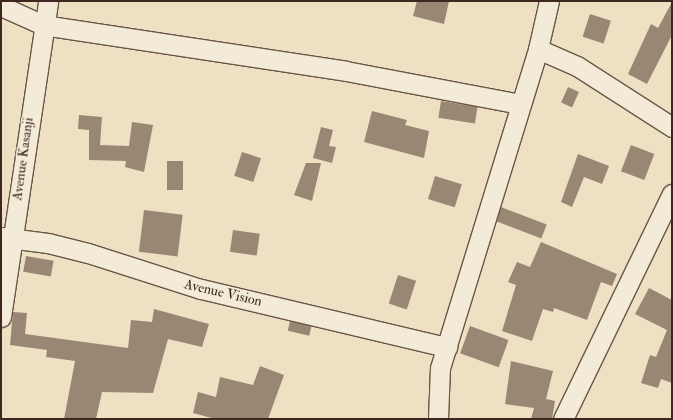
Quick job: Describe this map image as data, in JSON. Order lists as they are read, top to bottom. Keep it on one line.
{"streets":{"street":["Avenue Kasanji","Avenue Vision"]},"crossings":[["Avenue Kasanji","Avenue Vision"]]}
